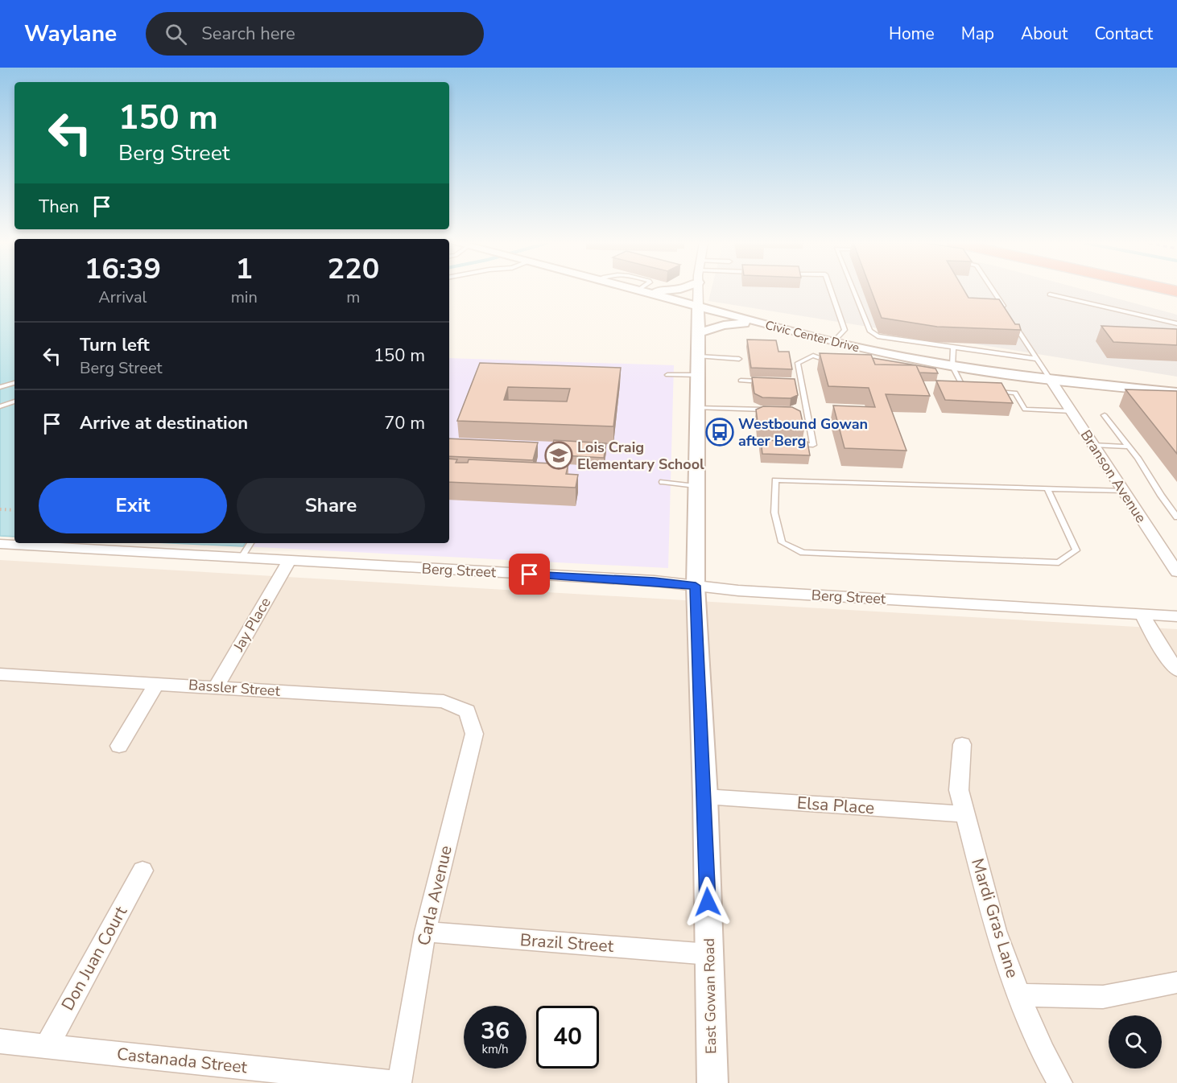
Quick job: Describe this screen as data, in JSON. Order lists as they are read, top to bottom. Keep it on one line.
{"streets":{"street":["Civic Center Drive","Branson Avenue","Berg Street","Jay Place","Bassler Street","Elsa Place","Carla Avenue","Mardi Gras Lane","Brazil Street","Don Juan Court","East Gowan Road","Castanada Street"]},"crossings":[["Civic Center Drive","Branson Avenue"],["Civic Center Drive","East Gowan Road"],["Berg Street","Jay Place"],["Berg Street","East Gowan Road"],["Jay Place","Bassler Street"],["Bassler Street","Carla Avenue"],["Elsa Place","Mardi Gras Lane"],["Elsa Place","East Gowan Road"],["Carla Avenue","Brazil Street"],["Brazil Street","East Gowan Road"],["Don Juan Court","Castanada Street"]],"places":{"bus stop":["Westbound Gowan after Berg"],"school or university":["Lois Craig Elementary School"]},"page":{"header":"Waylane","search":"Search here","nav":["Home","Map","About","Contact"],"turn":["150 m","Berg Street"],"then":"Then","eta":["16:39","Arrival","1","min","220","m"],"list":[{"name":"Turn left","note":"Berg Street","value":"150 m"},{"name":"Arrive at destination","value":"70 m"}],"buttons":["Exit","Share"],"speed":"36 km/h","limit":"40"}}
